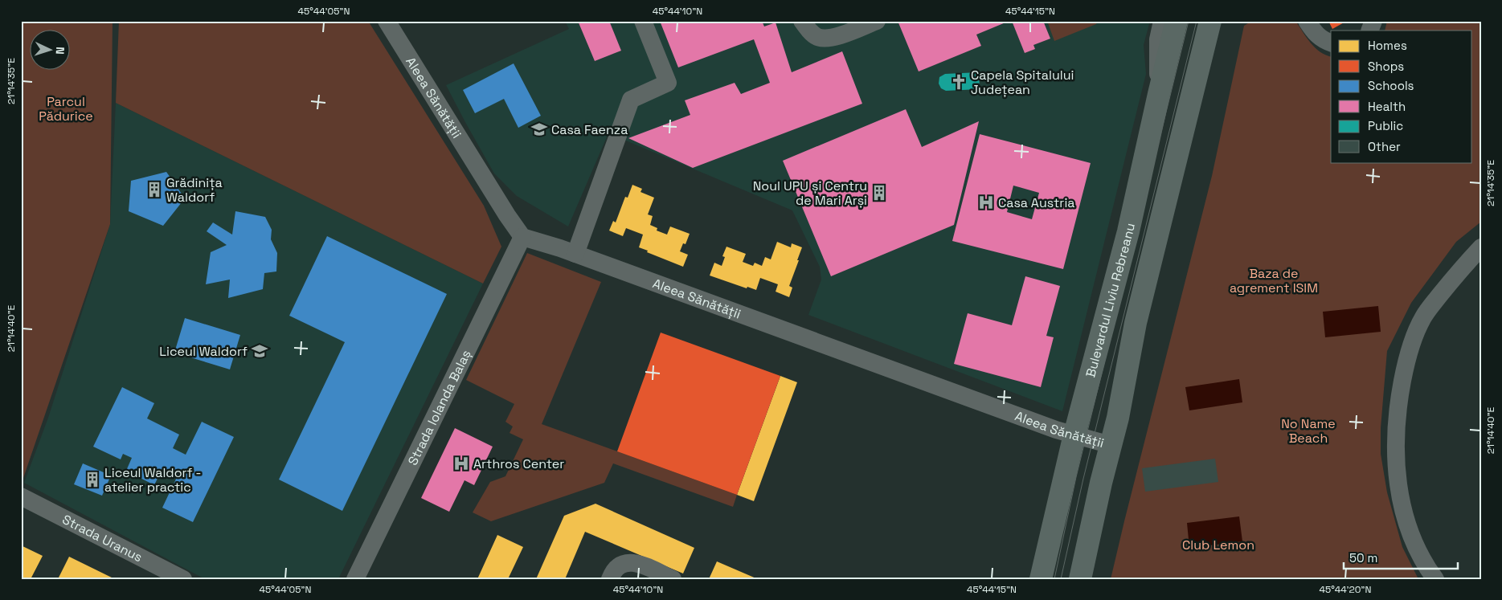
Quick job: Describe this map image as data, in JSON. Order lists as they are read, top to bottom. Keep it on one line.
{"streets":{"main road":["Bulevardul Liviu Rebreanu"],"street":["Aleea Sănătății","Strada Iolanda Balaș","Strada Uranus"]},"crossings":[["Aleea Sănătății","Bulevardul Liviu Rebreanu"],["Aleea Sănătății","Strada Iolanda Balaș"]],"parks":["Parcul Pădurice","Baza de agrement ISIM","No Name Beach","Club Lemon"],"places":{"church":["Capela Spitalului Județean"],"school or university":["Casa Faenza","Liceul Waldorf"],"building":["Grădinița Waldorf","Noul UPU și Centru de Mari Arși","Liceul Waldorf - atelier practic"],"hospital":["Casa Austria","Arthros Center"]},"legend":["Homes","Shops","Schools","Health","Public","Other"],"scale_bar":"50 m","north":"right","coordinates":["45°44'05\"N","45°44'10\"N","45°44'15\"N","21°14'35\"E","21°14'40\"E","45°44'20\"N"]}
